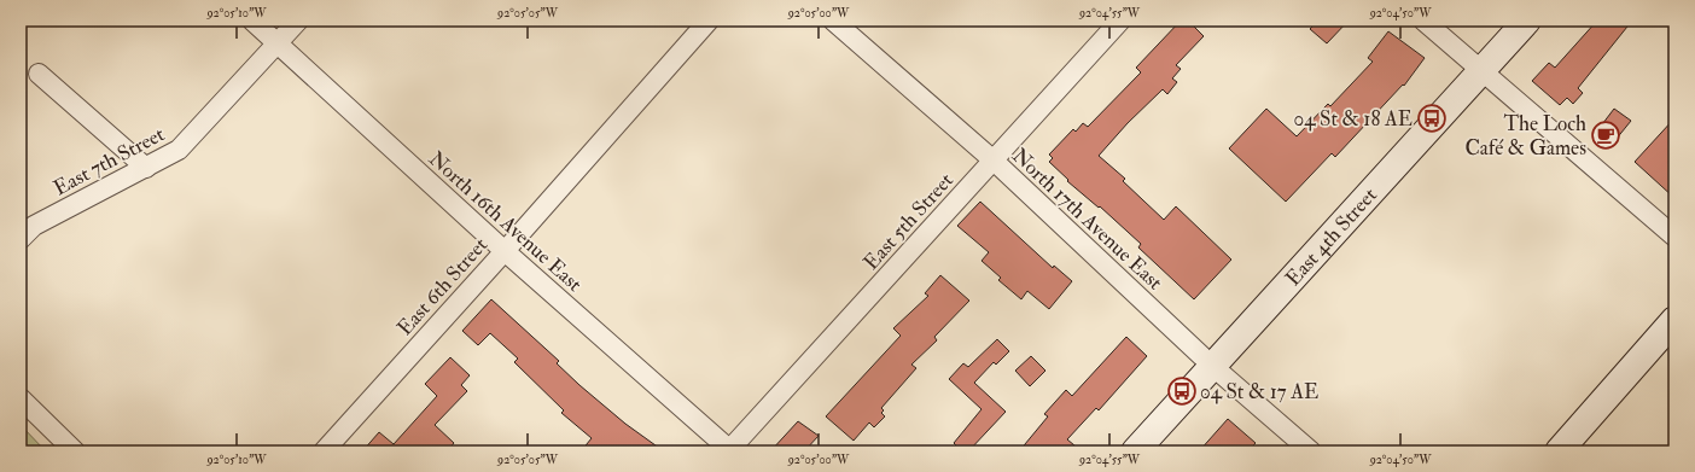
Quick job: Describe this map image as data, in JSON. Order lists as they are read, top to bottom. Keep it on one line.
{"streets":{"main road":["East 4th Street"],"street":["East 7th Street","North 17th Avenue East","North 16th Avenue East","East 5th Street","East 6th Street"]},"crossings":[["East 7th Street","North 16th Avenue East"],["North 17th Avenue East","East 5th Street"],["North 17th Avenue East","East 4th Street"],["North 16th Avenue East","East 5th Street"],["North 16th Avenue East","East 6th Street"]],"places":{"bus stop":["04 St & 18 AE","04 St & 17 AE"],"cafe":["The Loch Café & Games"]},"coordinates":["92°05'10\"W","92°05'05\"W","92°05'00\"W","92°04'55\"W","92°04'50\"W"]}
